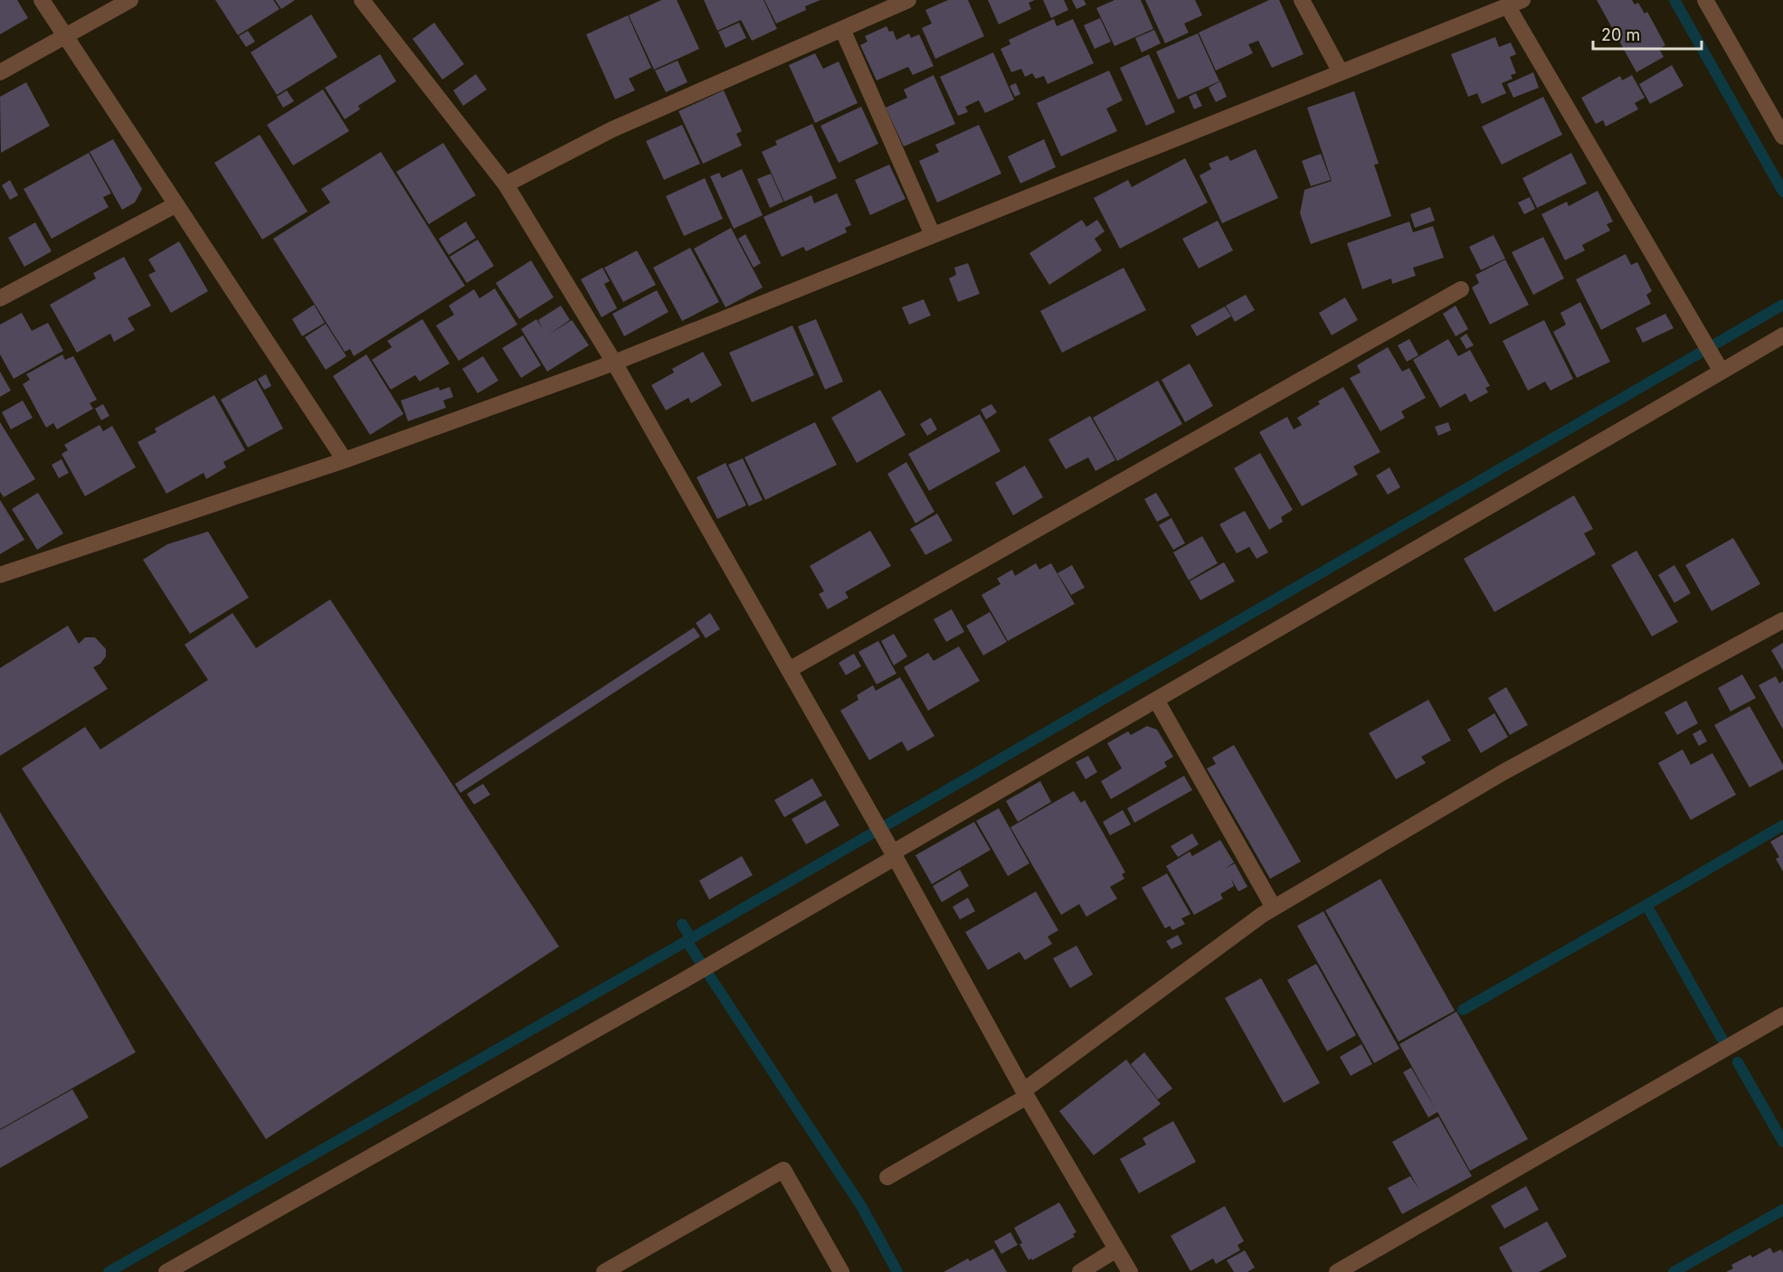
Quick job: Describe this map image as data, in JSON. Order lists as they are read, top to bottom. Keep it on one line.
{"scale_bar":"20 m"}
